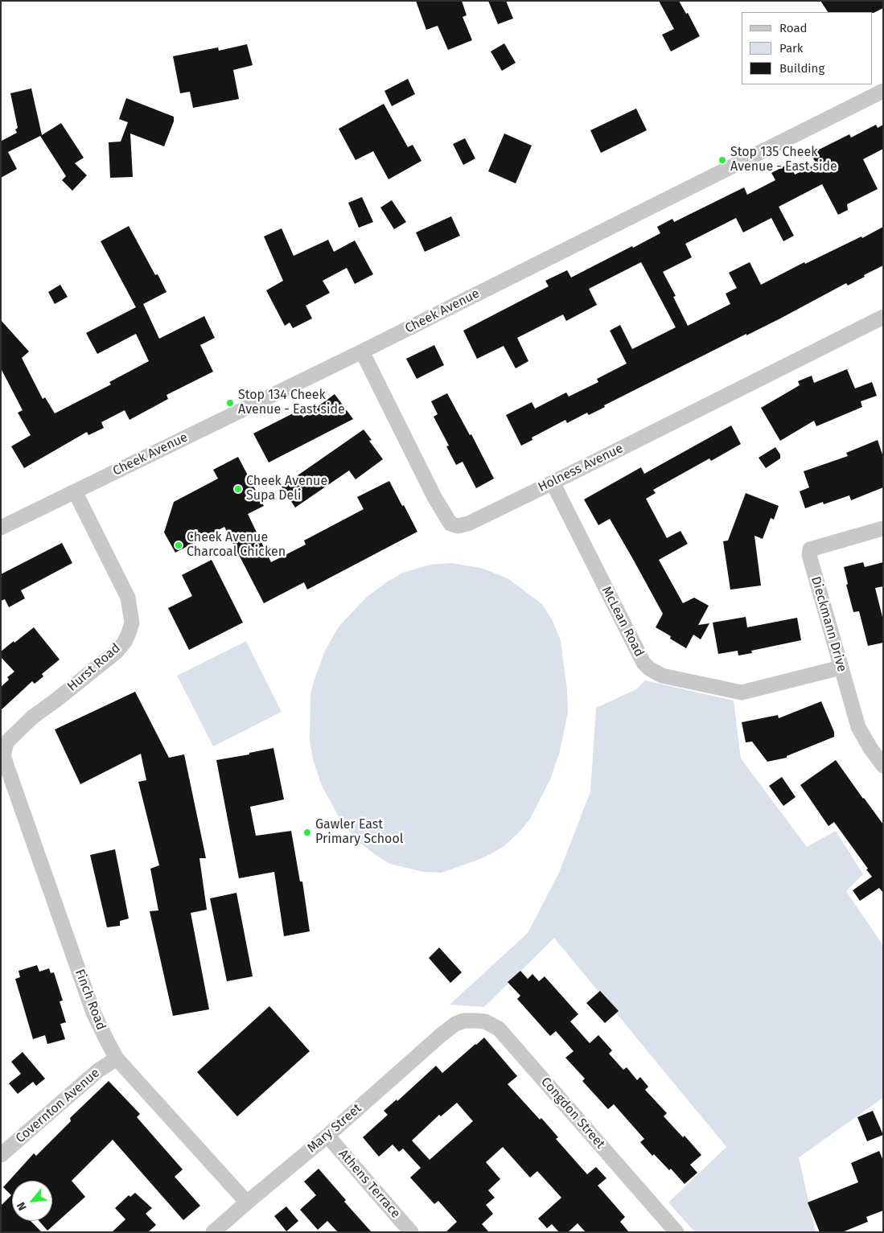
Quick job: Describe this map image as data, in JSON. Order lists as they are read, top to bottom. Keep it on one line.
{"streets":{"street":["Cheek Avenue","Holness Avenue","McLean Road","Dieckmann Drive","Hurst Road","Finch Road","Covernton Avenue","Congdon Street","Mary Street","Athens Terrace"]},"crossings":[["Cheek Avenue","Holness Avenue"],["Cheek Avenue","Hurst Road"],["Holness Avenue","McLean Road"],["McLean Road","Dieckmann Drive"],["Hurst Road","Finch Road"],["Finch Road","Covernton Avenue"],["Finch Road","Mary Street"],["Congdon Street","Mary Street"],["Mary Street","Athens Terrace"]],"places":["Stop 135 Cheek Avenue - East side","Stop 134 Cheek Avenue - East side","Cheek Avenue Supa Deli","Cheek Avenue Charcoal Chicken","Gawler East Primary School"],"legend":["Road","Park","Building"],"north":"bottom left"}
